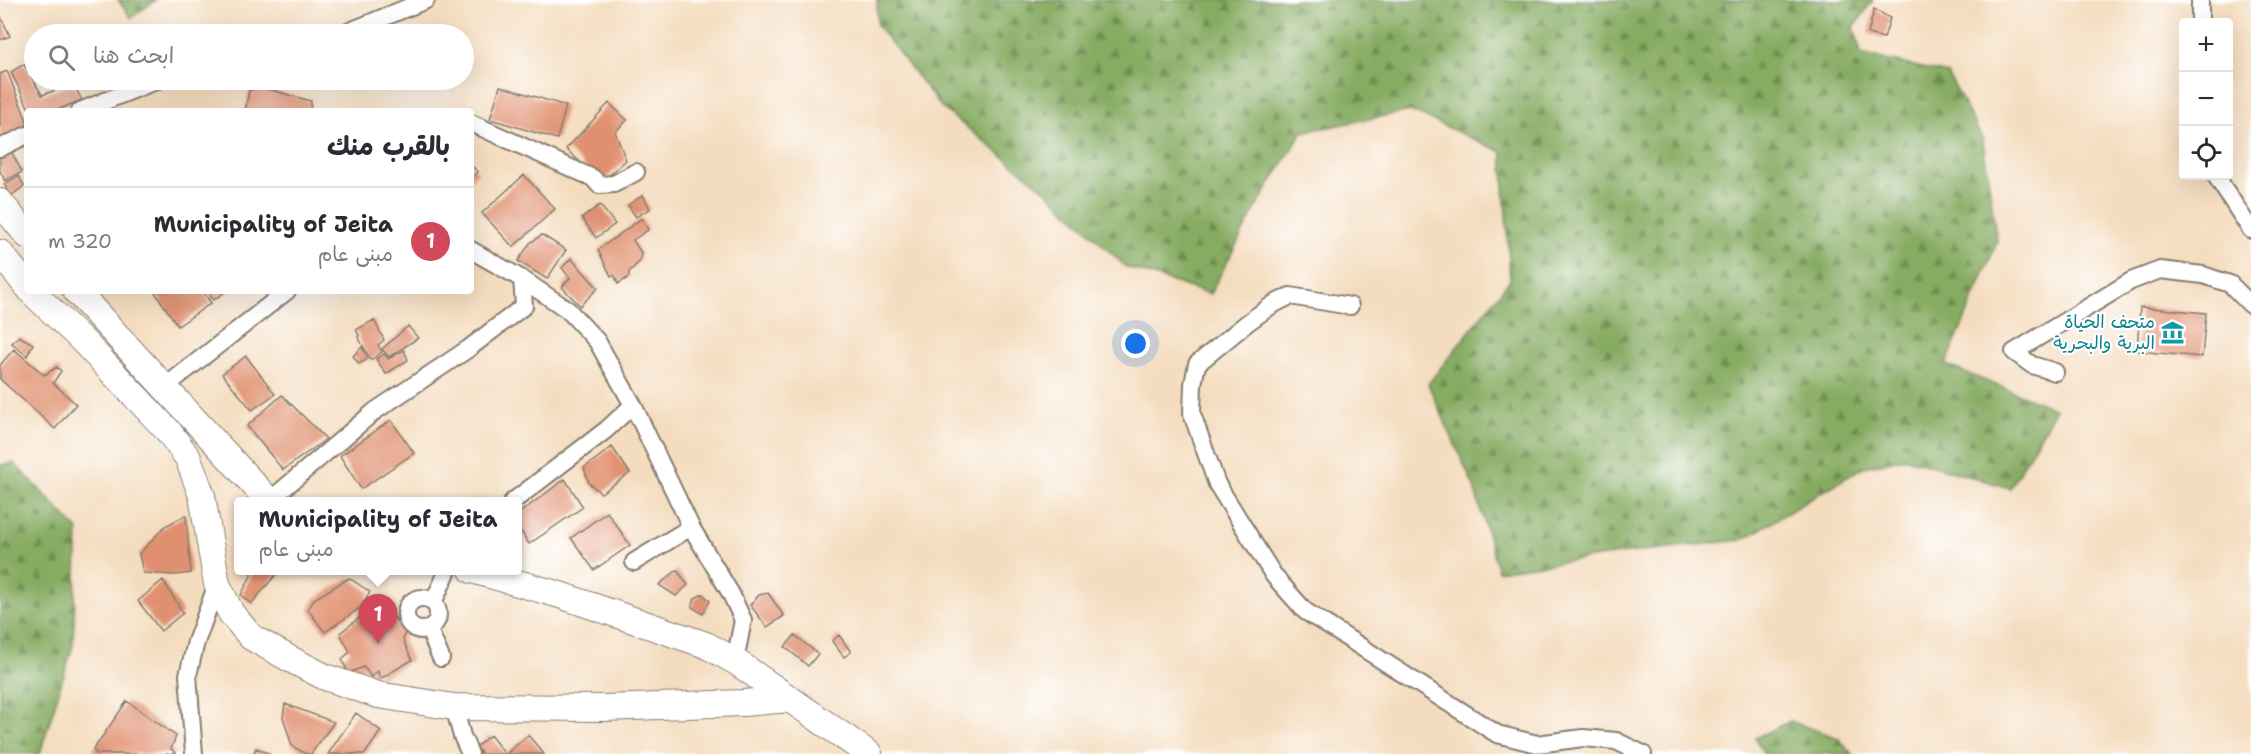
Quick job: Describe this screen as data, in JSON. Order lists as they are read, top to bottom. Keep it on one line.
{"places":{"museum":["متحف الحياة البرية والبحرية"]},"page":{"map_buttons":["+","−"],"search":"ابحث هنا","heading":"بالقرب منك","list":[{"mark":"1","name":"Municipality of Jeita","note":"مبنى عام","value":"320 m"}],"popup":["Municipality of Jeita","مبنى عام"],"pins":"1"}}
